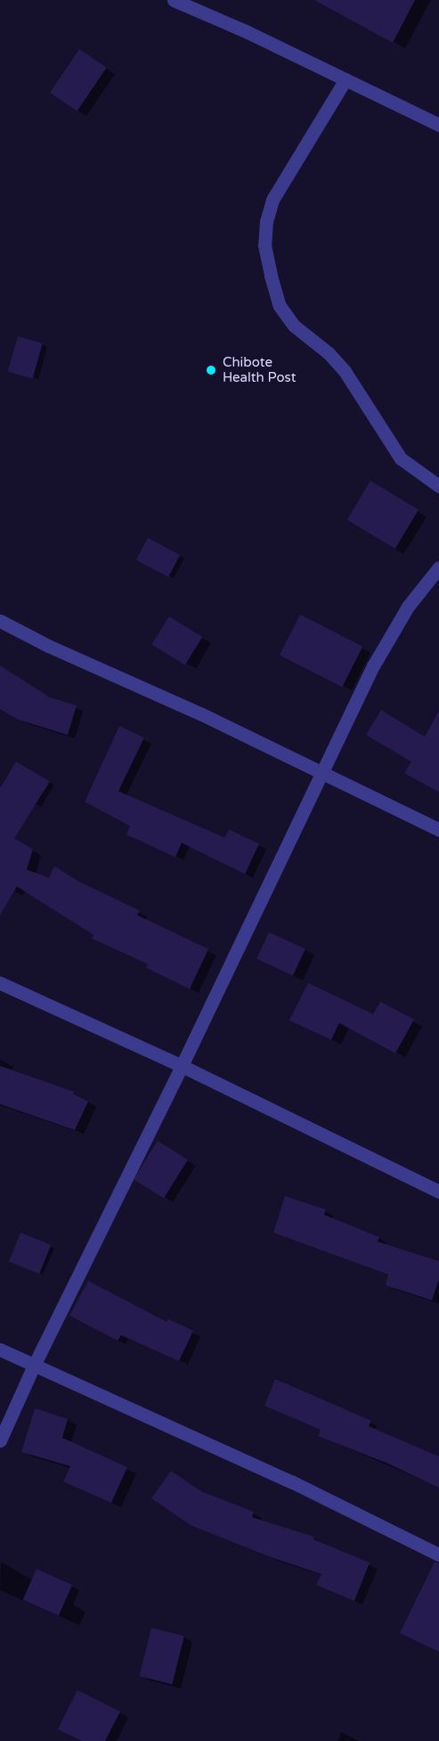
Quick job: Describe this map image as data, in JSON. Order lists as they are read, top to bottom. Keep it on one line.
{"places":["Chibote Health Post"]}
